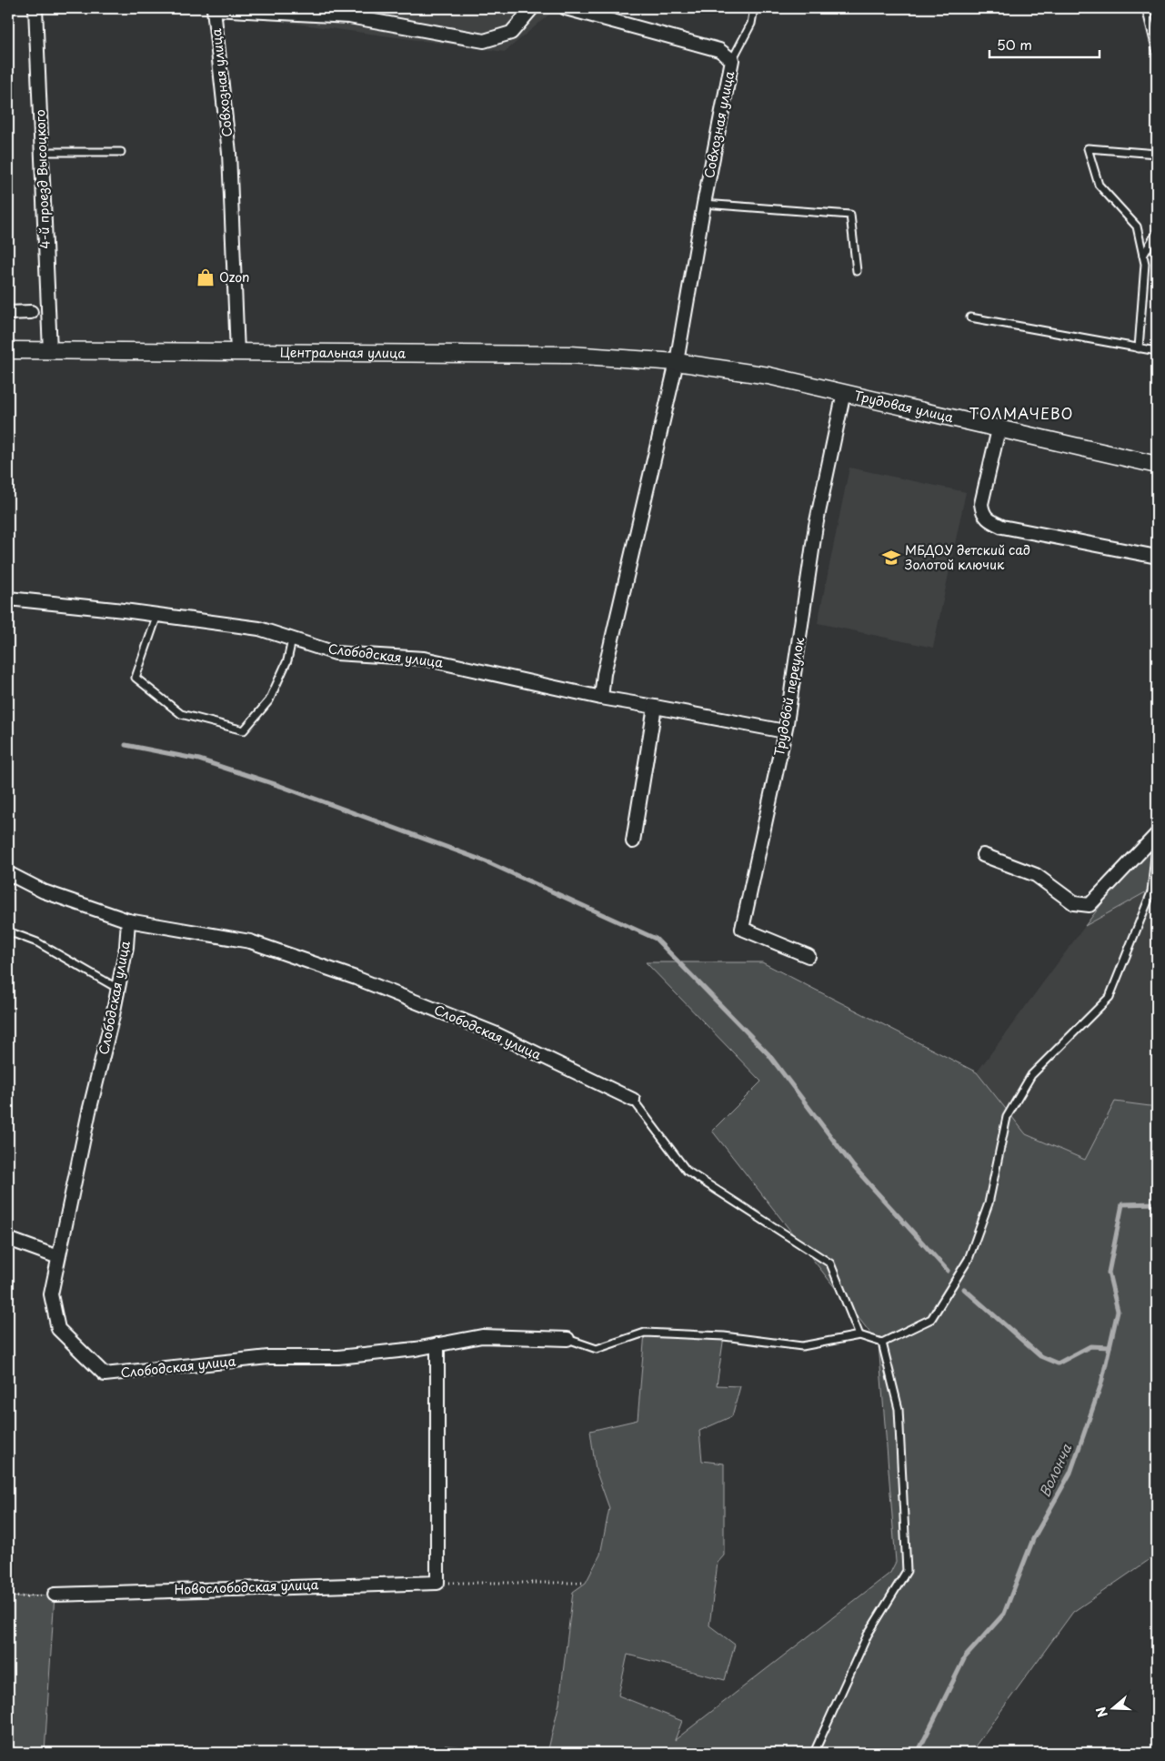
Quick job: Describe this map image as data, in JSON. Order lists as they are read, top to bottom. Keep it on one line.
{"streets":{"street":["Совхозная улица","4-й проезд Высоцкого","Центральная улица","Трудовая улица","Слободская улица","Трудовой переулок","Новослободская улица"]},"crossings":[["Совхозная улица","Центральная улица"],["Совхозная улица","Трудовая улица"],["4-й проезд Высоцкого","Центральная улица"],["Центральная улица","Трудовая улица"],["Трудовая улица","Трудовой переулок"]],"districts":["ТОЛМАЧЕВО"],"water":["Волонча"],"places":{"shop":["Ozon"],"school or university":["МБДОУ детский сад Золотой ключик"]},"scale_bar":"50 m","north":"left"}
